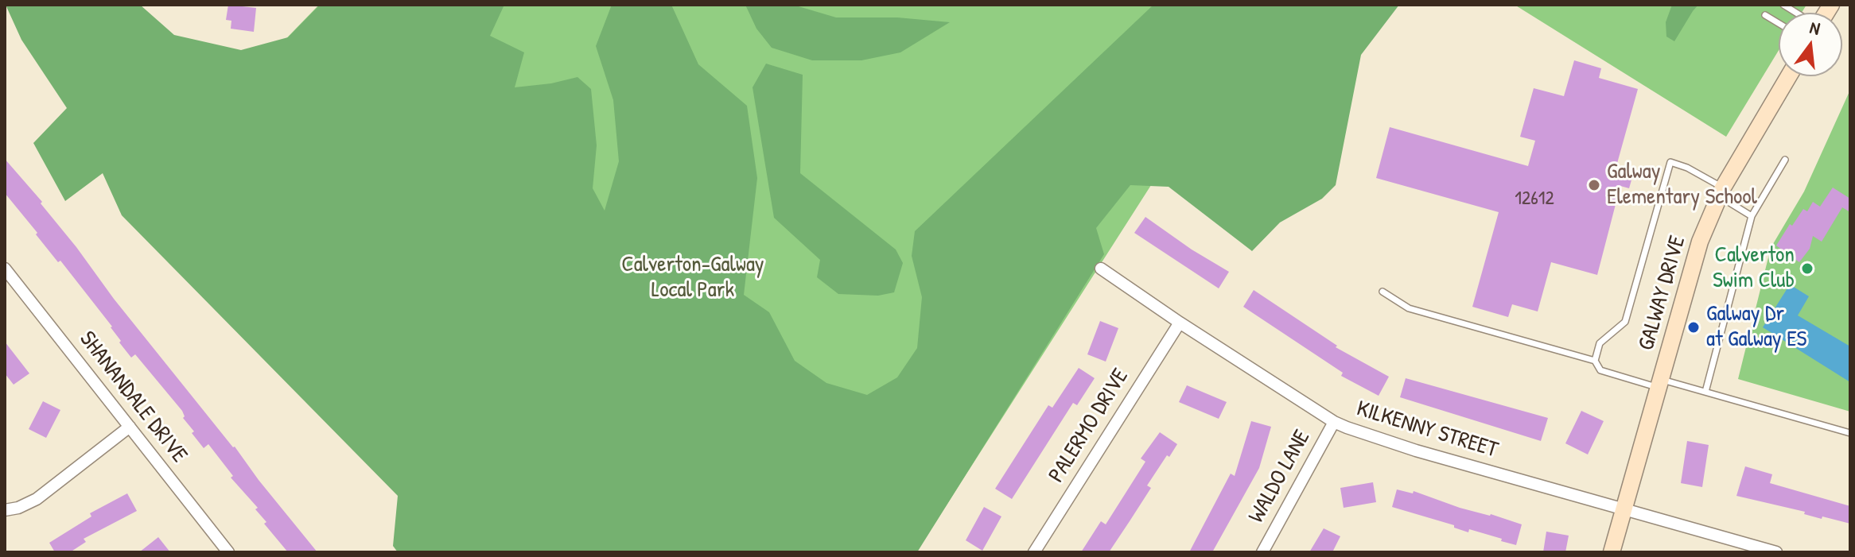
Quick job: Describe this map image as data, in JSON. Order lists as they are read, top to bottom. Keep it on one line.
{"streets":{"street":["GALWAY DRIVE","SHANANDALE DRIVE","PALERMO DRIVE","KILKENNY STREET","WALDO LANE"]},"crossings":[["GALWAY DRIVE","KILKENNY STREET"],["PALERMO DRIVE","KILKENNY STREET"],["KILKENNY STREET","WALDO LANE"]],"parks":["Calverton-Galway Local Park"],"places":["Galway Elementary School","Calverton Swim Club","Galway Dr at Galway ES"],"house_numbers":["12612"],"north":"top"}
